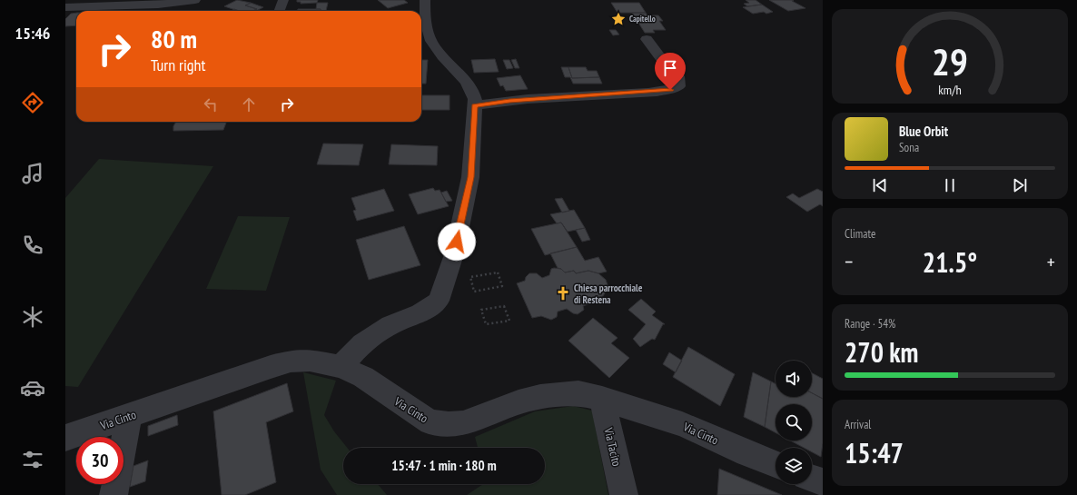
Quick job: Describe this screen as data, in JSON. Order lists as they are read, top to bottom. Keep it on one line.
{"streets":{"street":["Via Cinto","Via Tacito"]},"crossings":[["Via Cinto","Via Tacito"]],"places":{"place":["Capitello"],"church":["Chiesa parrocchiale di Restena"]},"page":{"tabs":"15:46","turn":["80 m","Turn right"],"song":["Blue Orbit","Sona"],"tile":["Climate",["Range · 54%","270 km"],["Arrival","15:47"]],"heat":["−","21.5°","+"],"limit":"30","trip":"15:47 · 1 min · 180 m","gauge":["29","km/h"]}}
